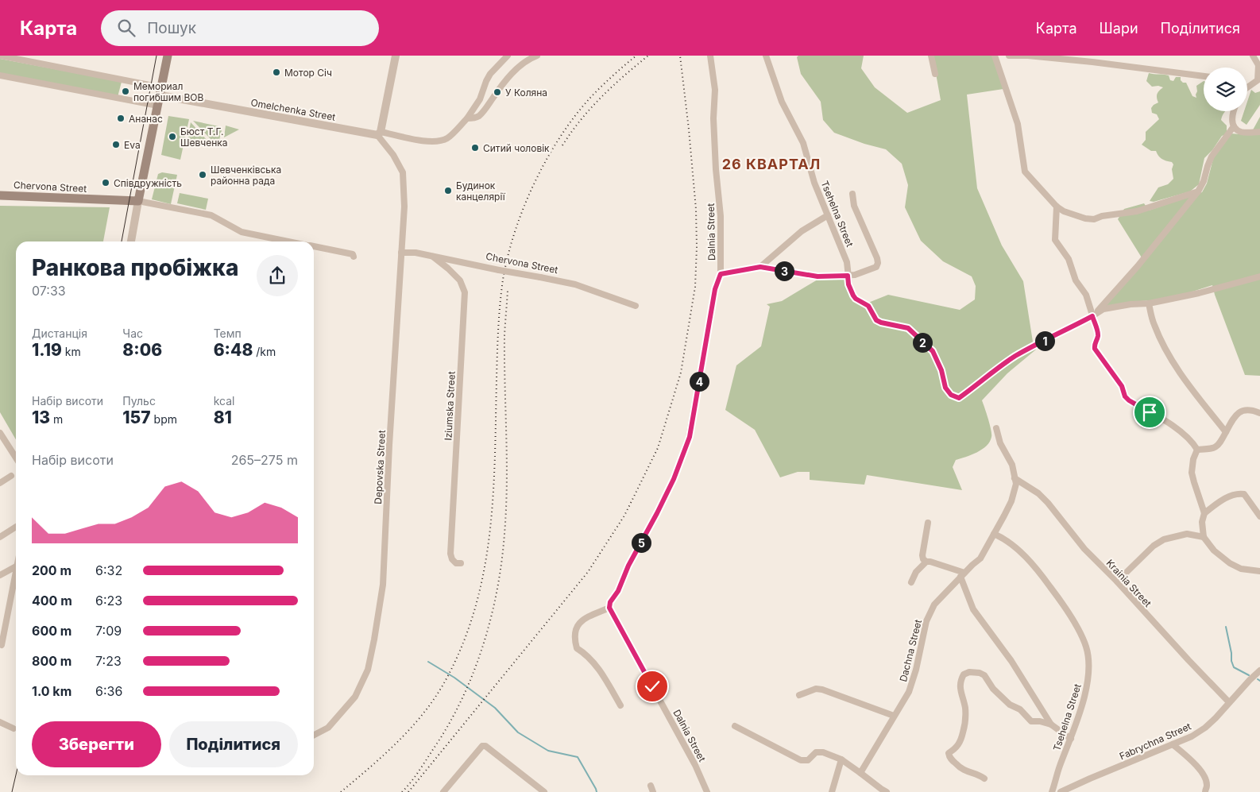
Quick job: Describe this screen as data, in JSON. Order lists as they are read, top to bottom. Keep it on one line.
{"streets":{"main road":["Chervona Street"],"street":["Omelchenka Street","Tsehelna Street","Dalnia Street","Iziumska Street","Depovska Street","Krainia Street","Dachna Street","Fabrychna Street"]},"crossings":[["Omelchenka Street","Depovska Street"],["Chervona Street","Iziumska Street"],["Chervona Street","Depovska Street"],["Tsehelna Street","Dachna Street"],["Krainia Street","Fabrychna Street"]],"districts":["26 КВАРТАЛ"],"places":["Мотор Січ","Мемориал погибшим ВОВ","У Коляна","Ананас","Бюст Т.Г. Шевченка","Eva","Ситий чоловік","Шевченківська районна рада","Співдружність","Будинок канцелярії"],"page":{"header":"Карта","search":"Пошук","nav":["Карта","Шари","Поділитися"],"heading":["Ранкова пробіжка","07:33"],"pins":["3","1","2","4","5"],"stats":[["Дистанція","1.19 km"],["Час","8:06"],["Темп","6:48 /km"],["Набір висоти","13 m"],["Пульс","157 bpm"],["kcal","81"]],"chart":["Набір висоти","265–275 m"],"list":[{"name":"200 m","note":"6:32"},{"name":"400 m","note":"6:23"},{"name":"600 m","note":"7:09"},{"name":"800 m","note":"7:23"},{"name":"1.0 km","note":"6:36"}],"buttons":["Зберегти","Поділитися"]}}
